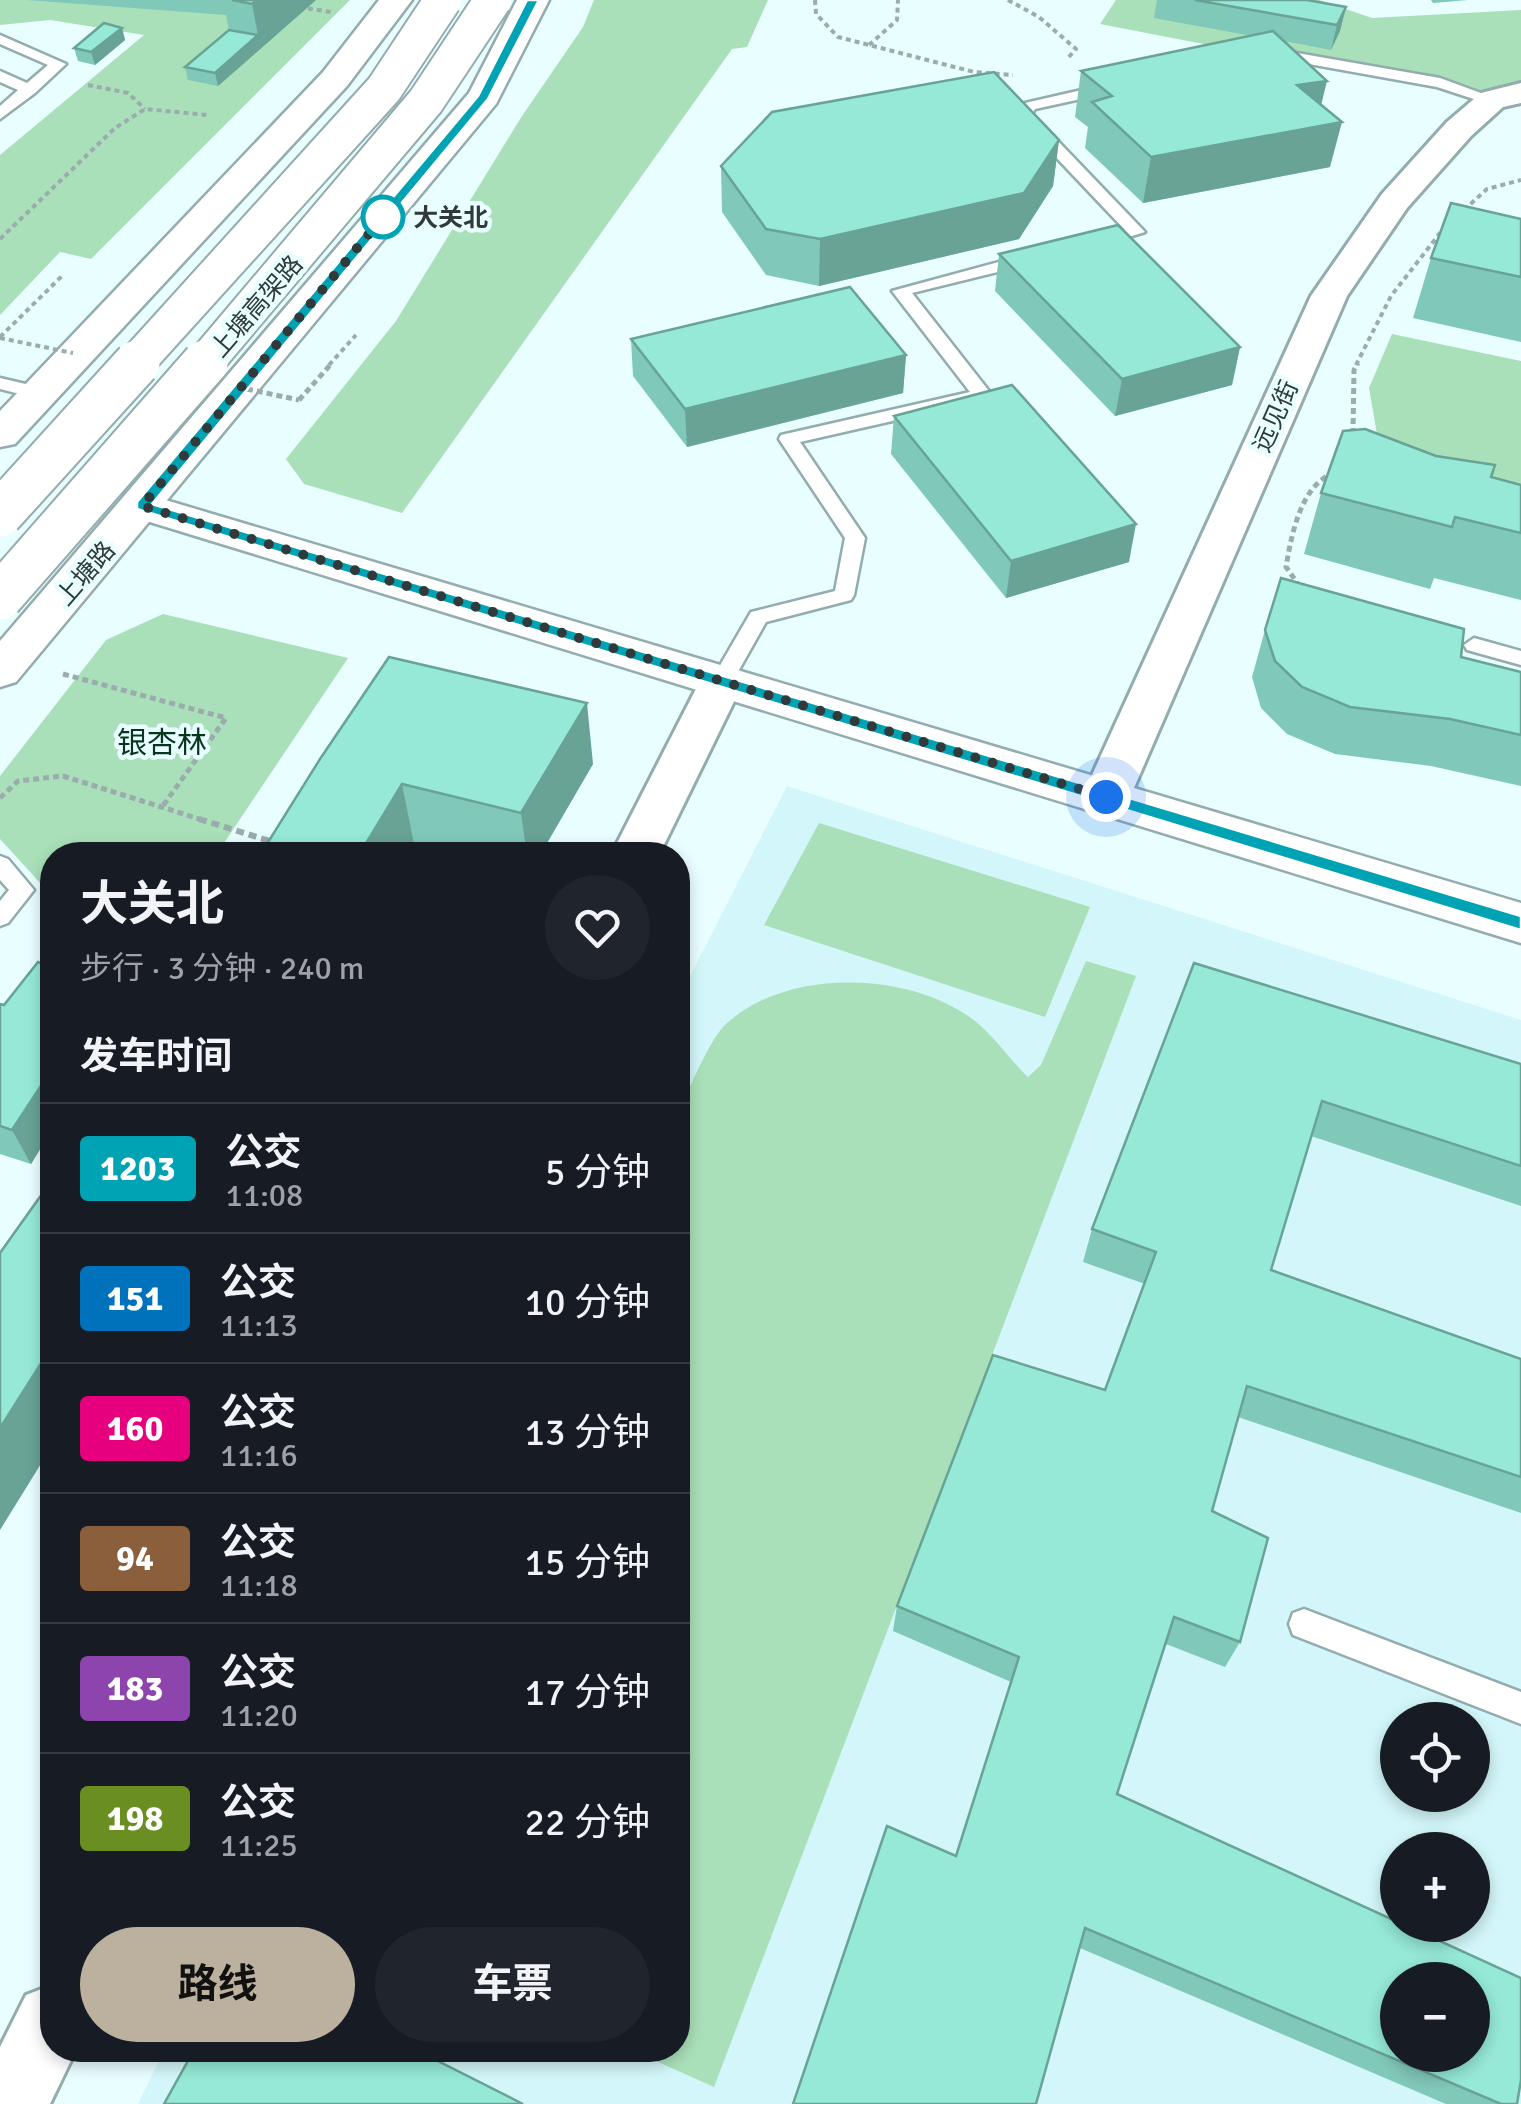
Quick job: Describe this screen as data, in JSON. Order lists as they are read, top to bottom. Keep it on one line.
{"streets":{"main road":["上塘高架路","上塘路"],"street":["远见街"]},"parks":["银杏林"],"places":["大关北"],"lines":["bus line 1203"],"page":{"heading":[["大关北","步行 · 3 分钟 · 240 m"],"发车时间"],"list":[{"mark":"1203","name":"公交","note":"11:08","value":"5 分钟"},{"mark":"151","name":"公交","note":"11:13","value":"10 分钟"},{"mark":"160","name":"公交","note":"11:16","value":"13 分钟"},{"mark":"94","name":"公交","note":"11:18","value":"15 分钟"},{"mark":"183","name":"公交","note":"11:20","value":"17 分钟"},{"mark":"198","name":"公交","note":"11:25","value":"22 分钟"}],"map_buttons":["+","−"],"buttons":["路线","车票"]}}
